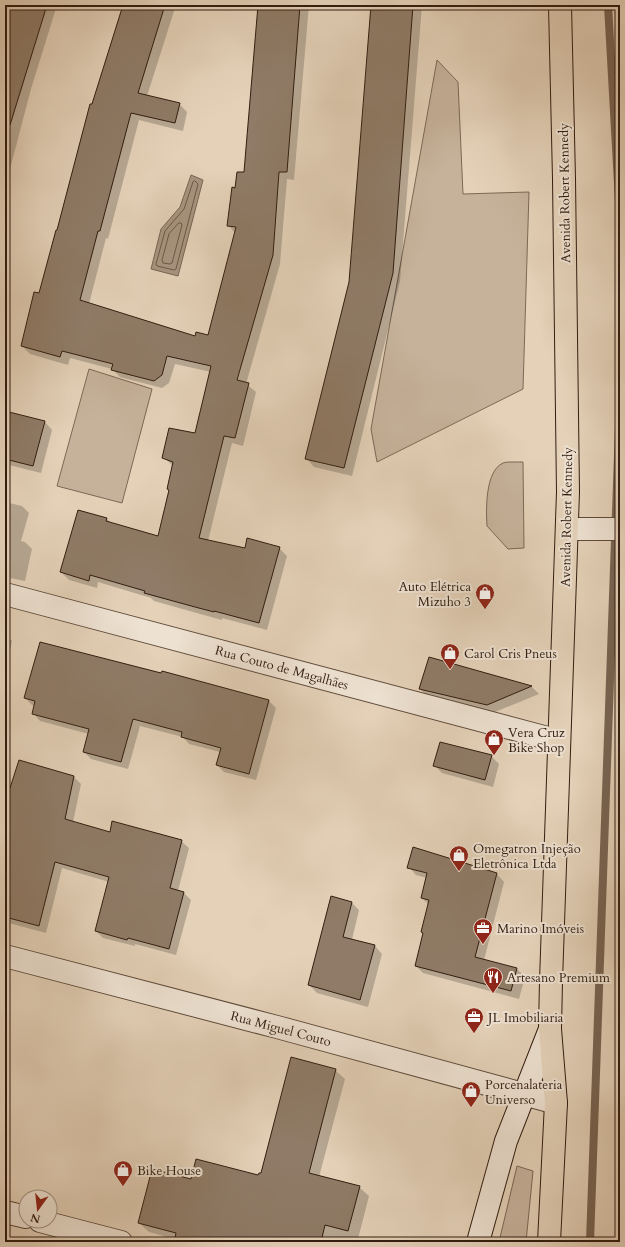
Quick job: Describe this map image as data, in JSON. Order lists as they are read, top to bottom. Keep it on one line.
{"streets":{"main road":["Avenida Robert Kennedy"],"street":["Rua Couto de Magalhães","Rua Miguel Couto"]},"crossings":[["Avenida Robert Kennedy","Rua Couto de Magalhães"],["Avenida Robert Kennedy","Rua Miguel Couto"]],"places":{"shop":["Auto Elétrica Mizuho 3","Carol Cris Pneus","Vera Cruz Bike Shop","Omegatron Injeção Eletrônica Ltda","Porcenalateria Universo","Bike House"],"office":["Marino Imóveis","JL Imobiliaria"],"restaurant":["Artesano Premium"]},"north":"bottom"}
